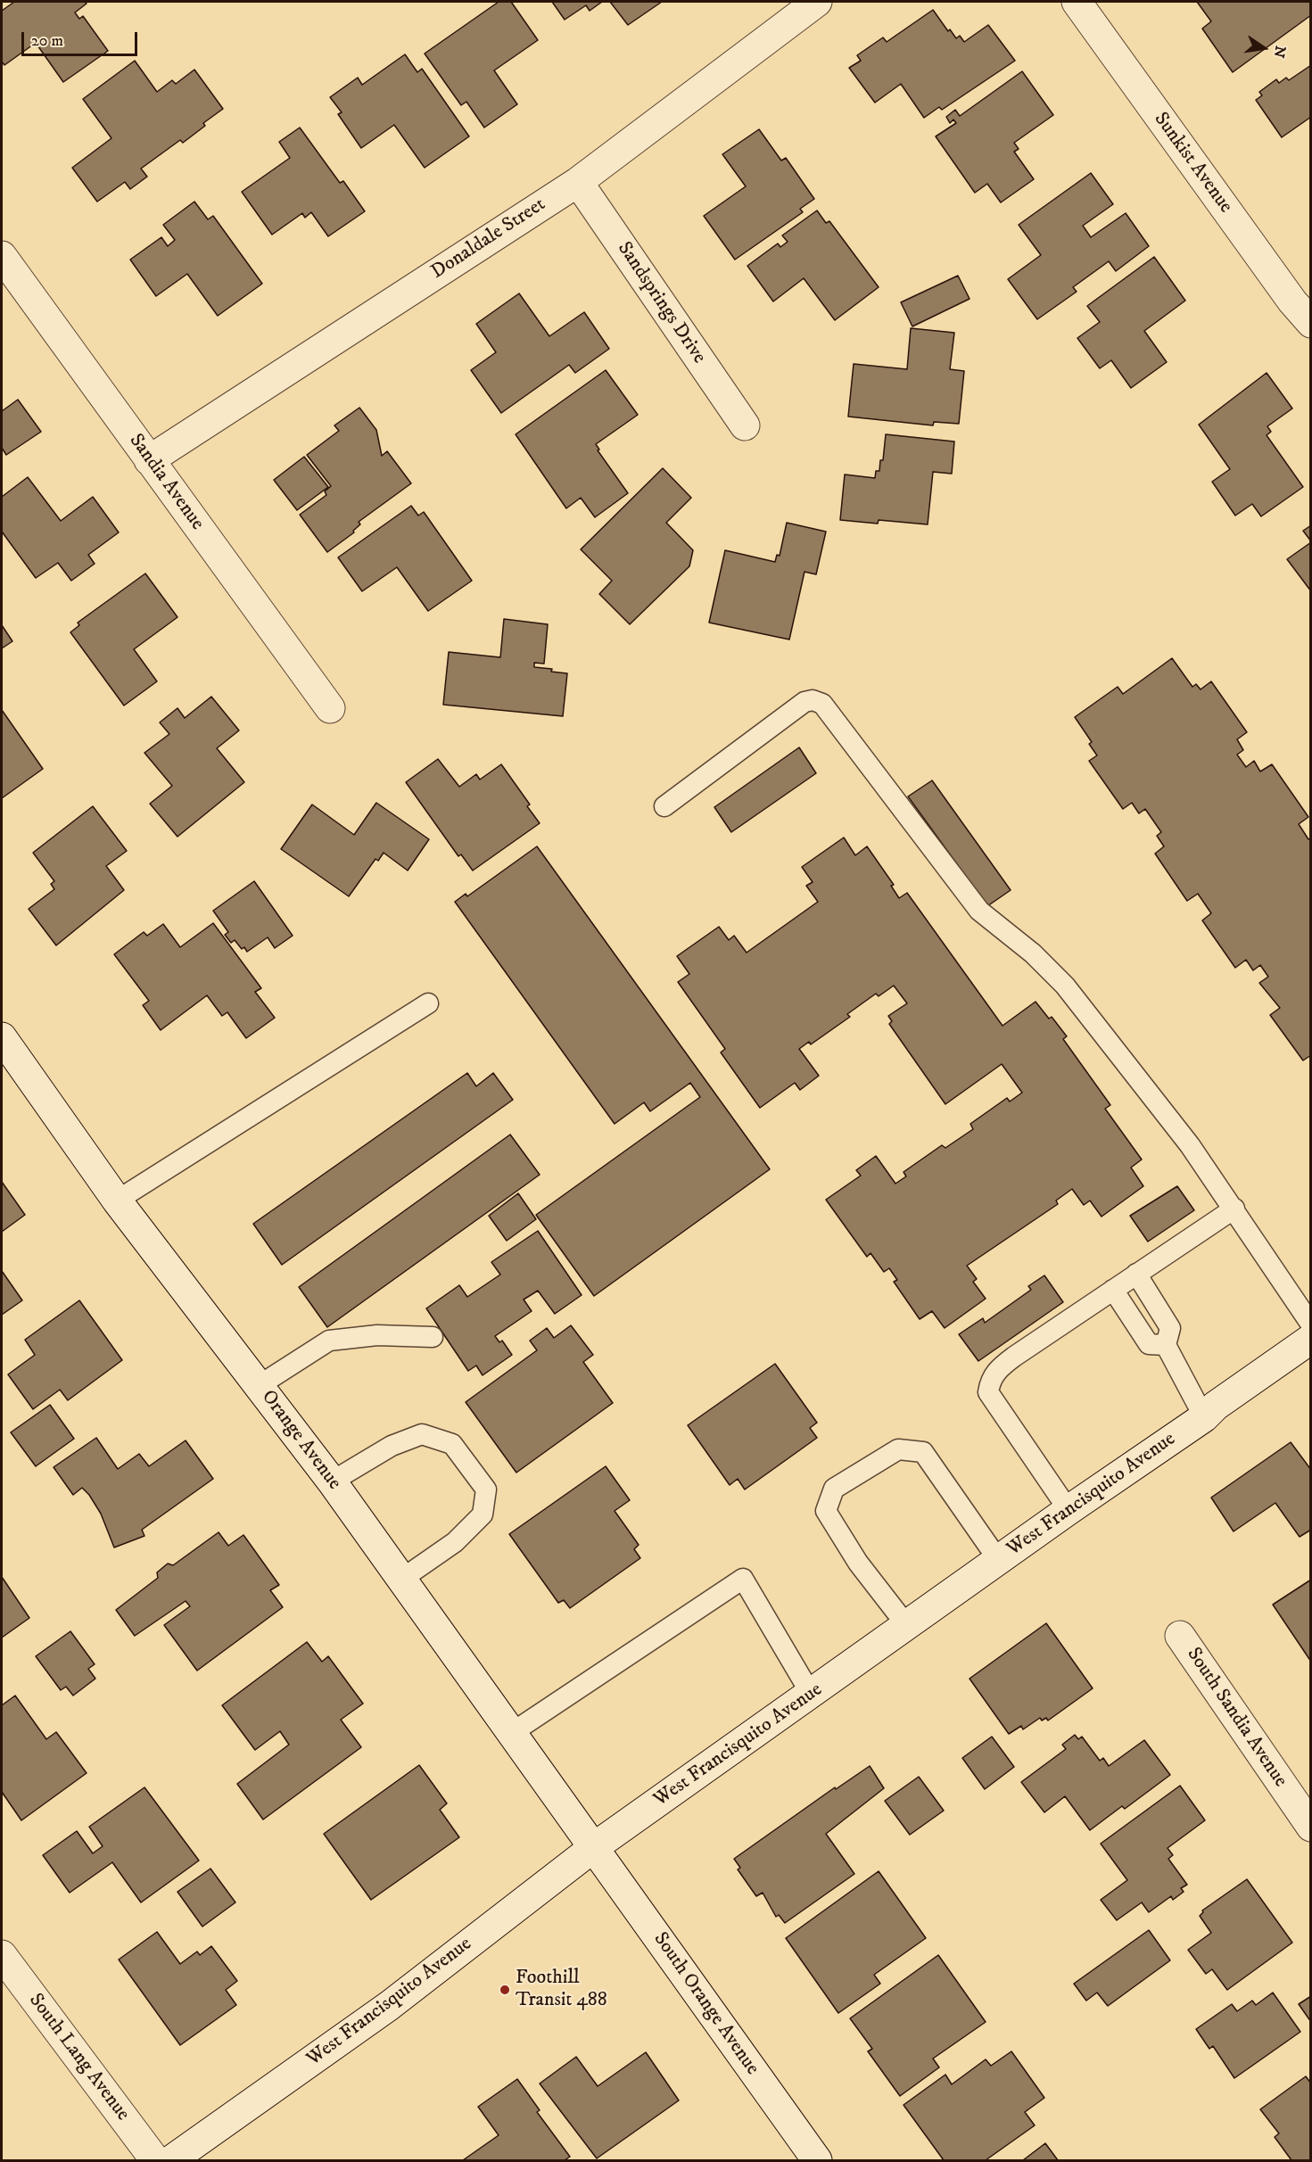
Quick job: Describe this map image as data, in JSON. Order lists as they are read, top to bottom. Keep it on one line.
{"streets":{"street":["Sunkist Avenue","Donaldale Street","Sandsprings Drive","Sandia Avenue","Orange Avenue","West Francisquito Avenue","South Sandia Avenue","South Orange Avenue","South Lang Avenue"]},"crossings":[["Donaldale Street","Sandsprings Drive"],["Donaldale Street","Sandia Avenue"],["Orange Avenue","West Francisquito Avenue"],["Orange Avenue","South Orange Avenue"],["West Francisquito Avenue","South Orange Avenue"]],"places":["Foothill Transit 488"],"scale_bar":"20 m","north":"right"}
